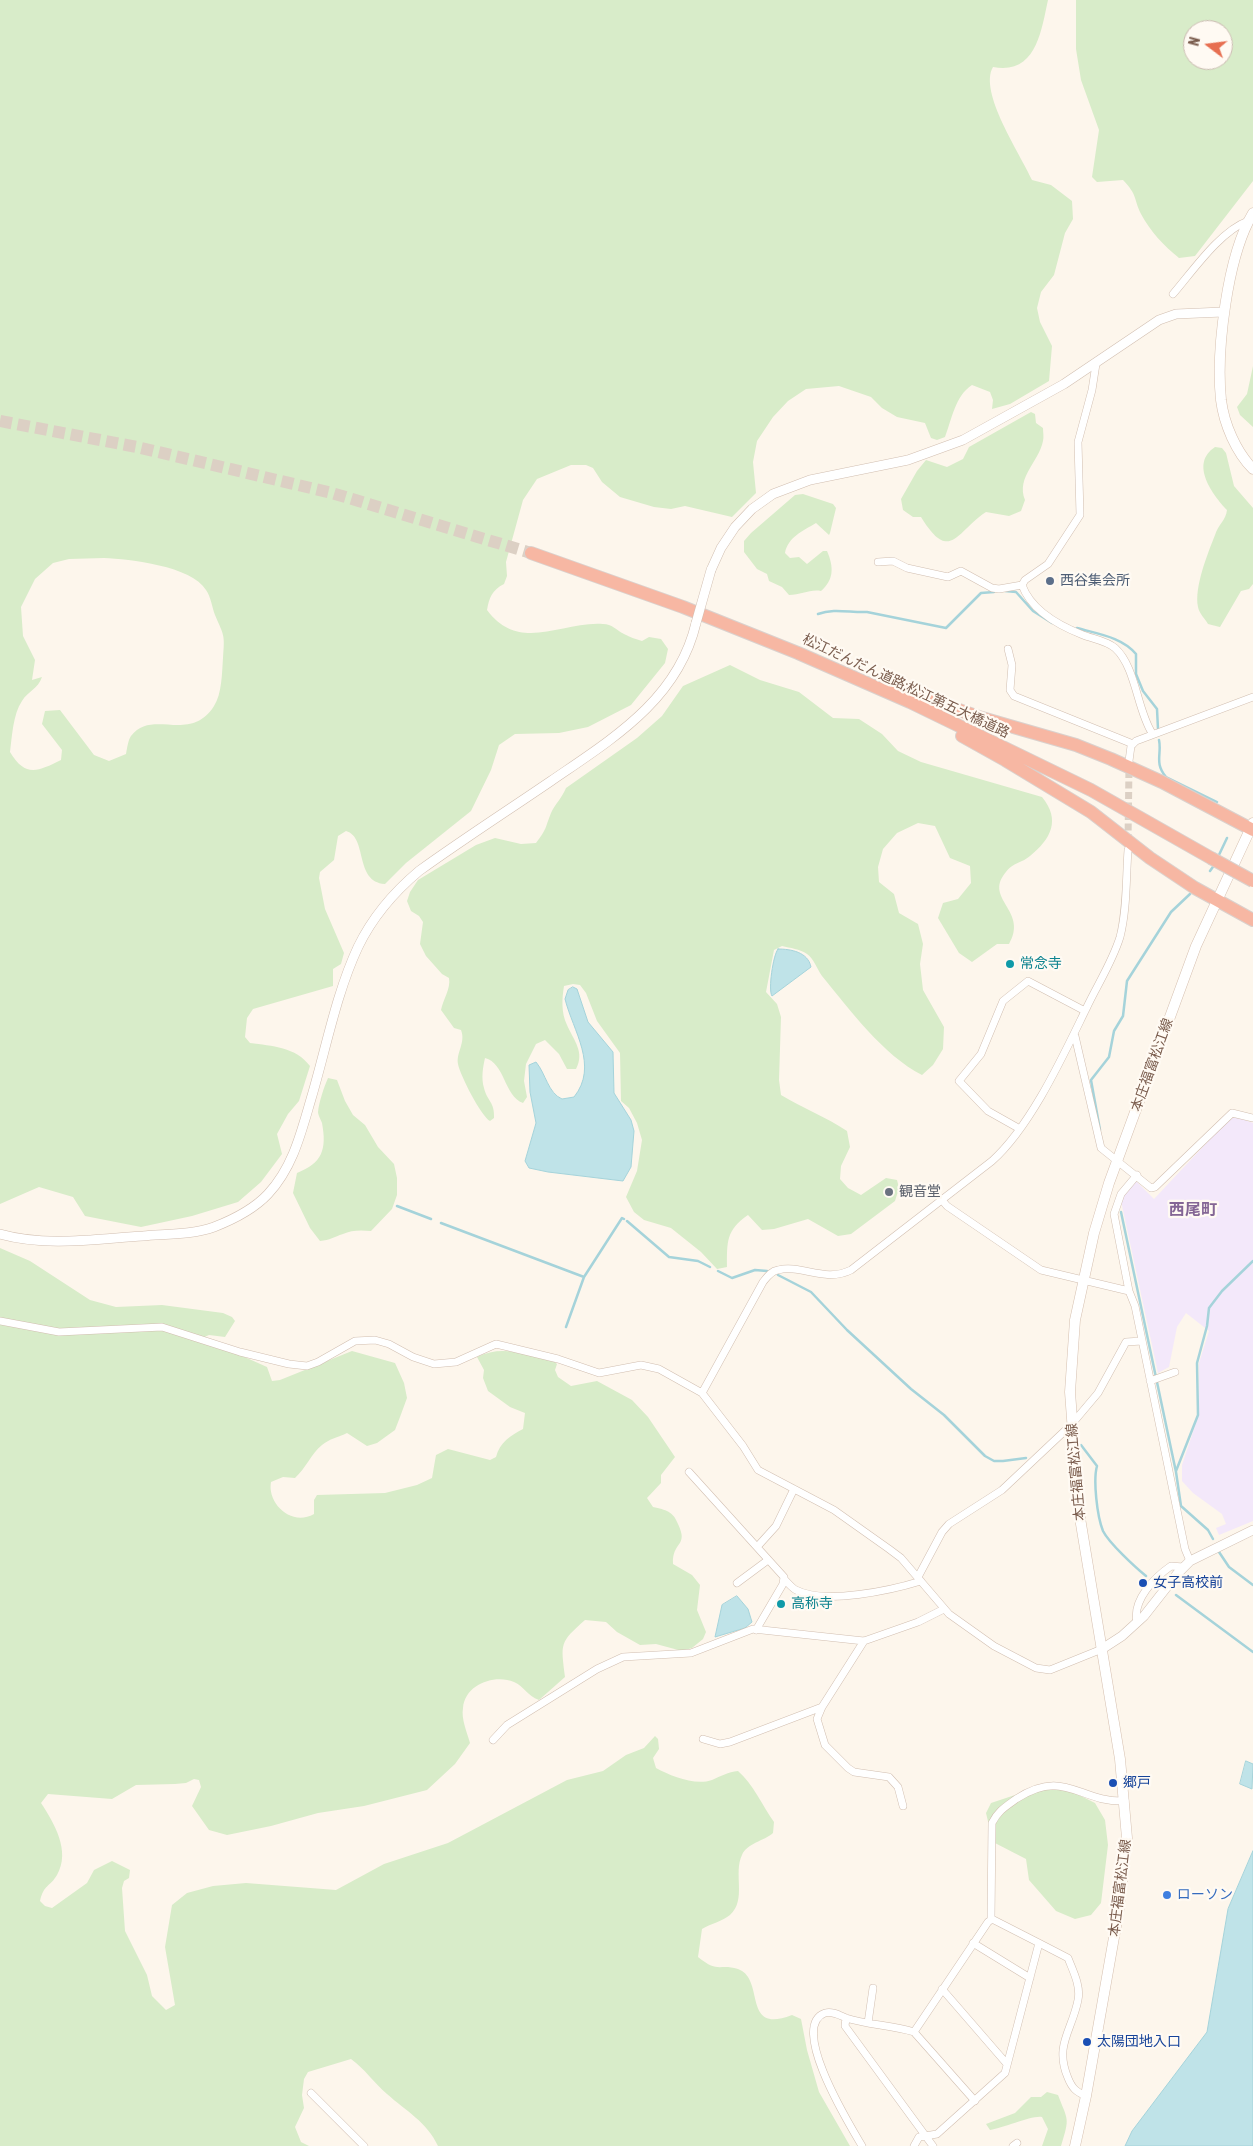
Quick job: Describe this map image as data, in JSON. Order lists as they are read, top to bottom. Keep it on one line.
{"streets":{"highway":["松江だんだん道路;松江第五大橋道路"],"main road":["本庄福富松江線"]},"districts":["西尾町"],"places":["西谷集会所","常念寺","観音堂","女子高校前","高称寺","郷戸","ローソン","太陽団地入口"],"north":"left"}
